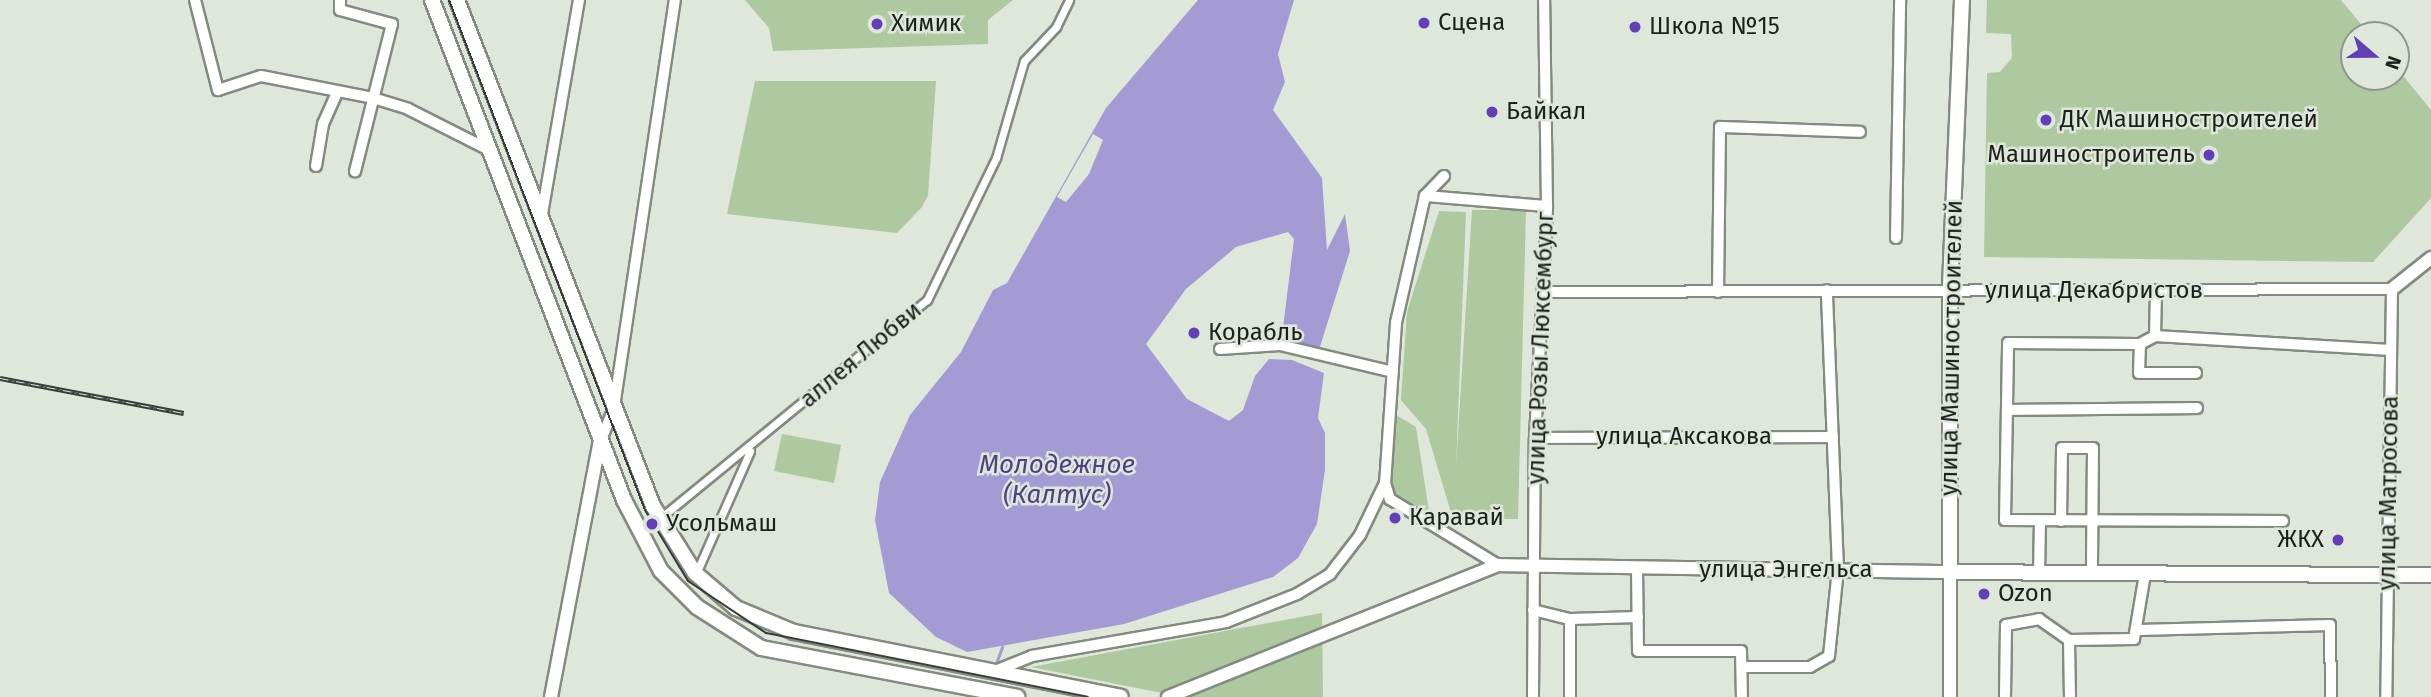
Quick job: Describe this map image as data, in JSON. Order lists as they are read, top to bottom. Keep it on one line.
{"streets":{"main road":["улица Машиностроителей","улица Энгельса"],"street":["улица Декабристов","улица Розы Люксембург","аллея Любви","улица Аксакова","улица Матросова"]},"crossings":[["улица Декабристов","улица Розы Люксембург"],["улица Декабристов","улица Машиностроителей"],["улица Декабристов","улица Матросова"],["улица Розы Люксембург","улица Аксакова"],["улица Розы Люксембург","улица Энгельса"],["улица Машиностроителей","улица Энгельса"],["улица Матросова","улица Энгельса"]],"water":["Молодежное (Калтус)"],"places":["Сцена","Химик","Школа №15","Байкал","ДК Машиностроителей","Машиностроитель","Корабль","Каравай","Усольмаш","ЖКХ","Ozon"],"north":"right"}
